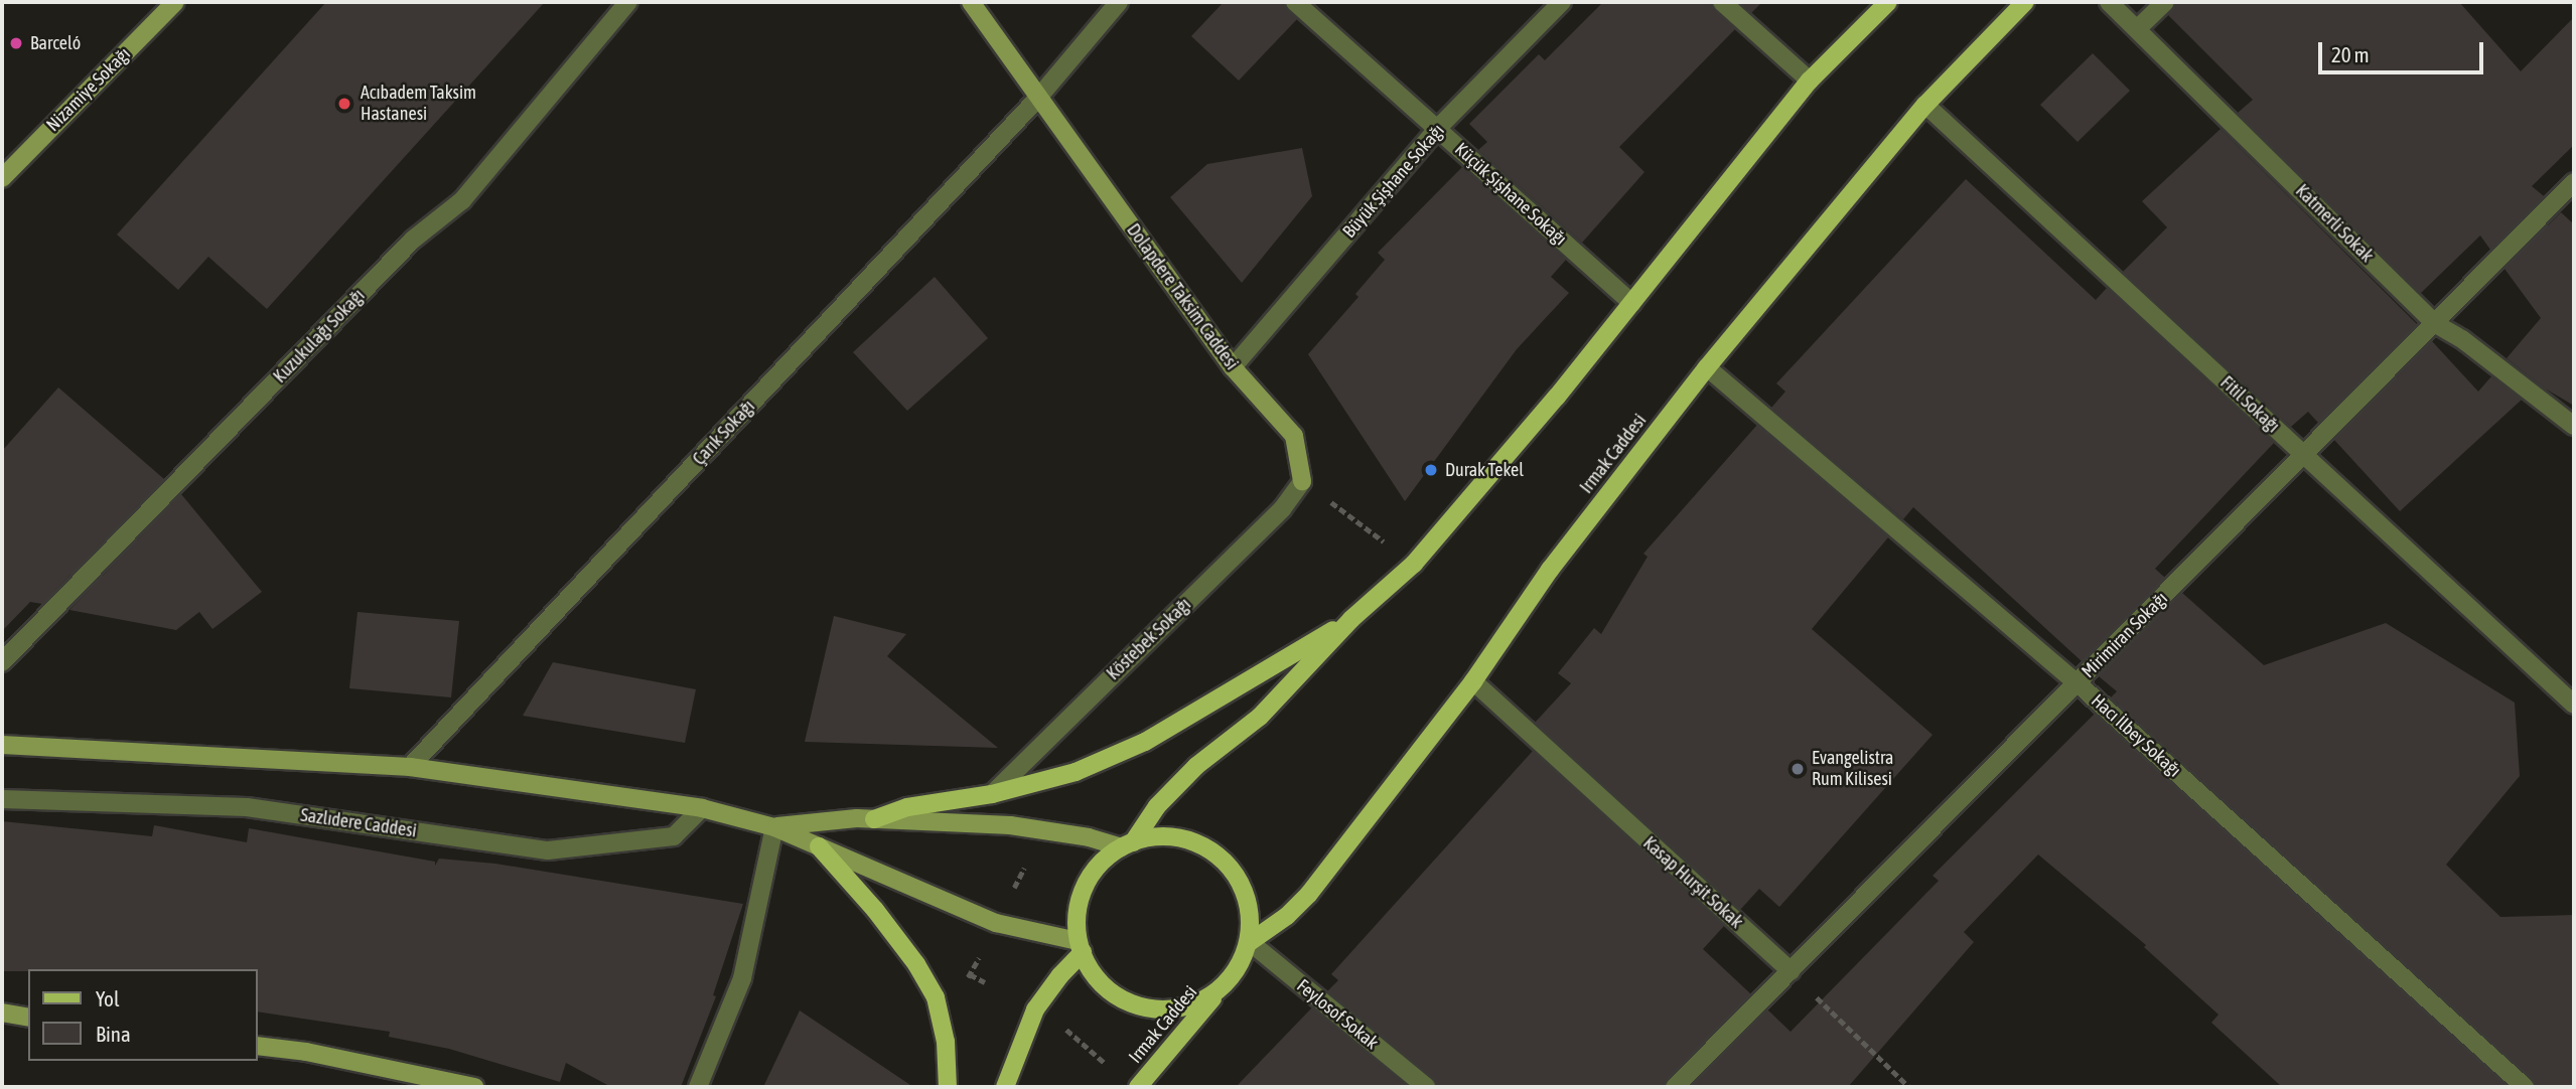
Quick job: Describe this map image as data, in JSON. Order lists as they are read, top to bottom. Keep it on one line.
{"streets":{"main road":["Nizamiye Sokağı","Dolapdere Taksim Caddesi","Irmak Caddesi"],"street":["Büyük Şişhane Sokağı","Küçük Şişhane Sokağı","Katmerli Sokak","Kuzukulağı Sokağı","Fitil Sokağı","Çarık Sokağı","Mirimiran Sokağı","Köstebek Sokağı","Hacı İlbey Sokağı","Sazlıdere Caddesi","Kasap Hurşit Sokak","Feylosof Sokak"]},"crossings":[["Büyük Şişhane Sokağı","Küçük Şişhane Sokağı"],["Büyük Şişhane Sokağı","Dolapdere Taksim Caddesi"],["Katmerli Sokak","Mirimiran Sokağı"],["Dolapdere Taksim Caddesi","Çarık Sokağı"],["Dolapdere Taksim Caddesi","Köstebek Sokağı"],["Fitil Sokağı","Irmak Caddesi"],["Fitil Sokağı","Mirimiran Sokağı"],["Irmak Caddesi","Hacı İlbey Sokağı"],["Irmak Caddesi","Kasap Hurşit Sokak"],["Irmak Caddesi","Feylosof Sokak"],["Mirimiran Sokağı","Hacı İlbey Sokağı"],["Mirimiran Sokağı","Kasap Hurşit Sokak"]],"places":["Barceló","Acıbadem Taksim Hastanesi","Durak Tekel","Evangelistra Rum Kilisesi"],"legend":["Yol","Bina"],"scale_bar":"20 m"}
